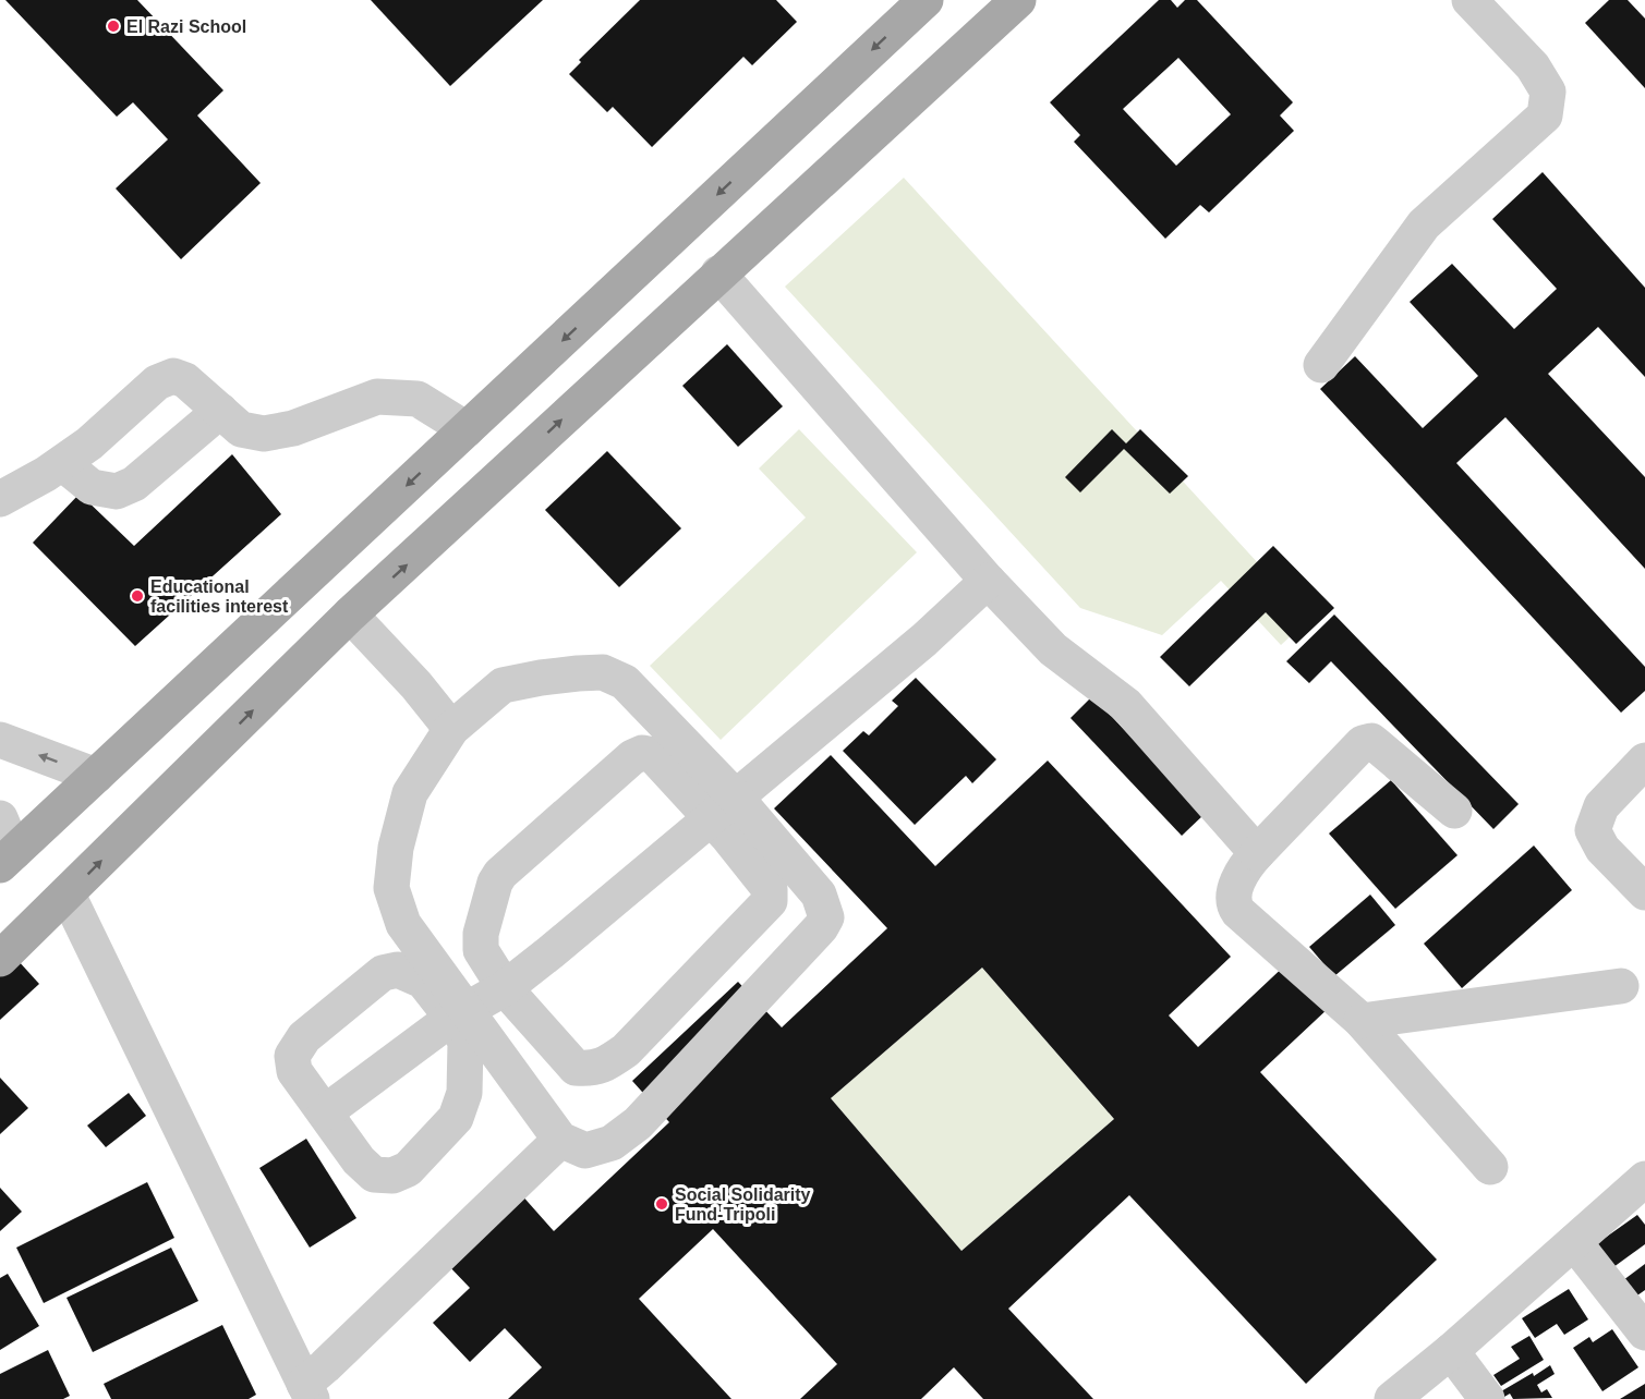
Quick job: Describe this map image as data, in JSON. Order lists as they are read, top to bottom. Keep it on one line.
{"places":["El Razi School","Educational facilities interest","Social Solidarity Fund-Tripoli"]}
